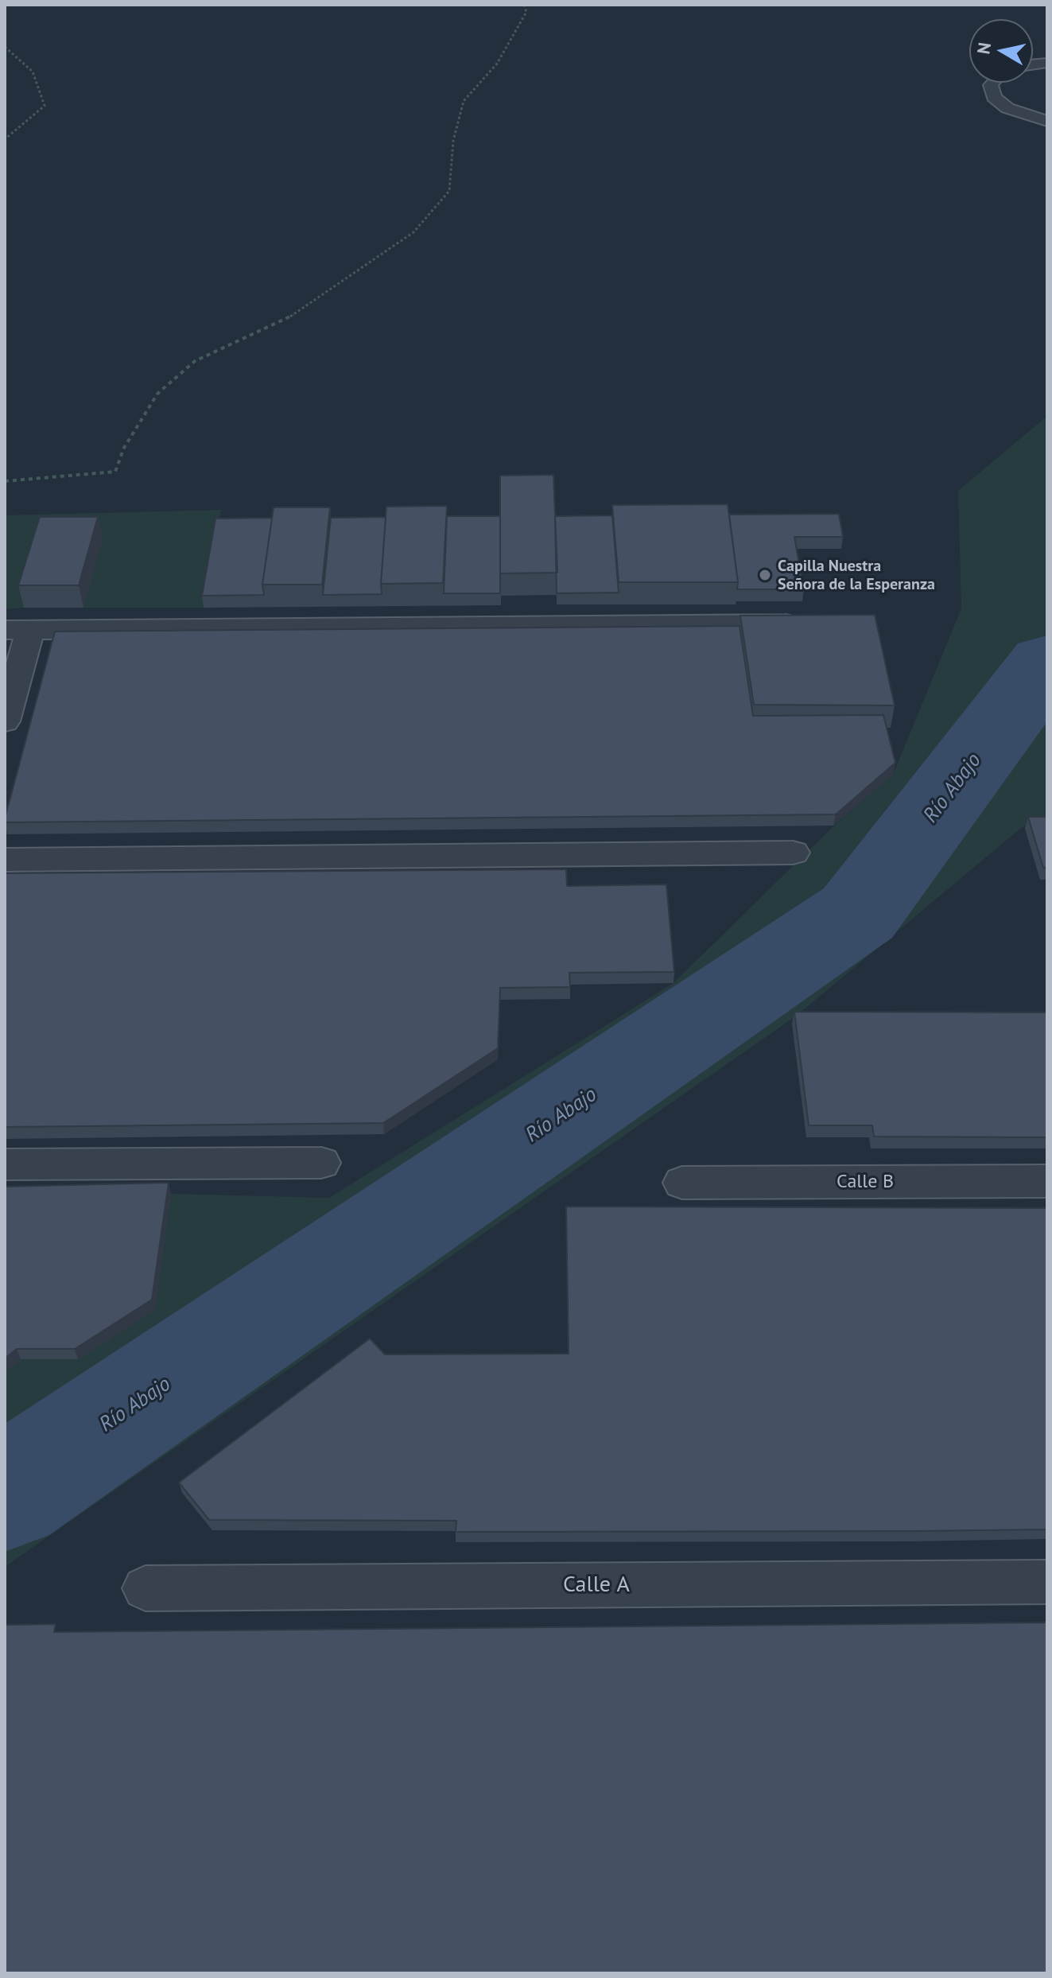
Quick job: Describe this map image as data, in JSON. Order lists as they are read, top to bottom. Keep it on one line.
{"streets":{"street":["Calle B","Calle A"]},"water":["Río Abajo"],"places":["Capilla Nuestra Señora de la Esperanza"],"north":"left"}
